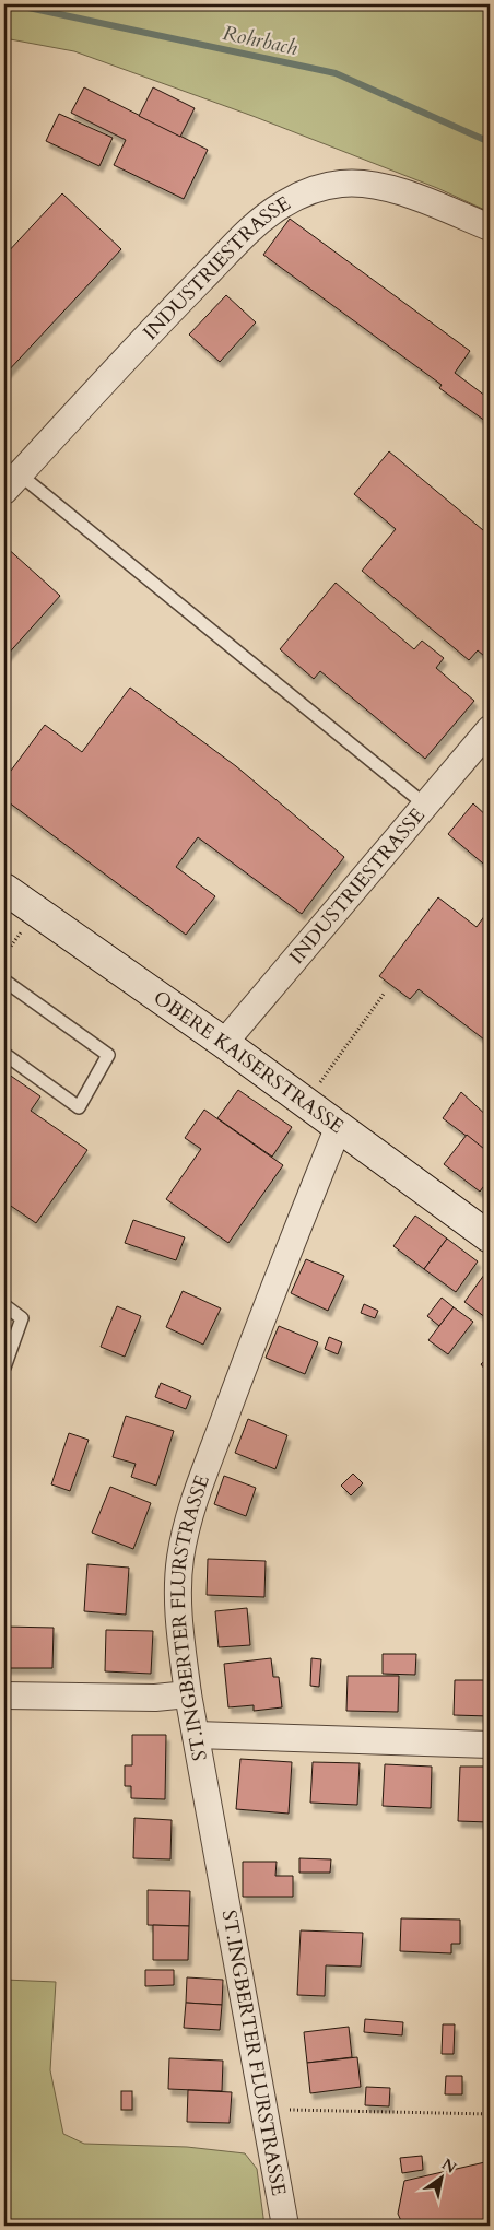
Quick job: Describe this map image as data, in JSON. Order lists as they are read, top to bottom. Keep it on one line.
{"streets":{"main road":["OBERE KAISERSTRASSE"],"street":["INDUSTRIESTRASSE","ST.INGBERTER FLURSTRASSE"]},"crossings":[["INDUSTRIESTRASSE","OBERE KAISERSTRASSE"],["OBERE KAISERSTRASSE","ST.INGBERTER FLURSTRASSE"]],"water":["Rohrbach"],"north":"top right"}
